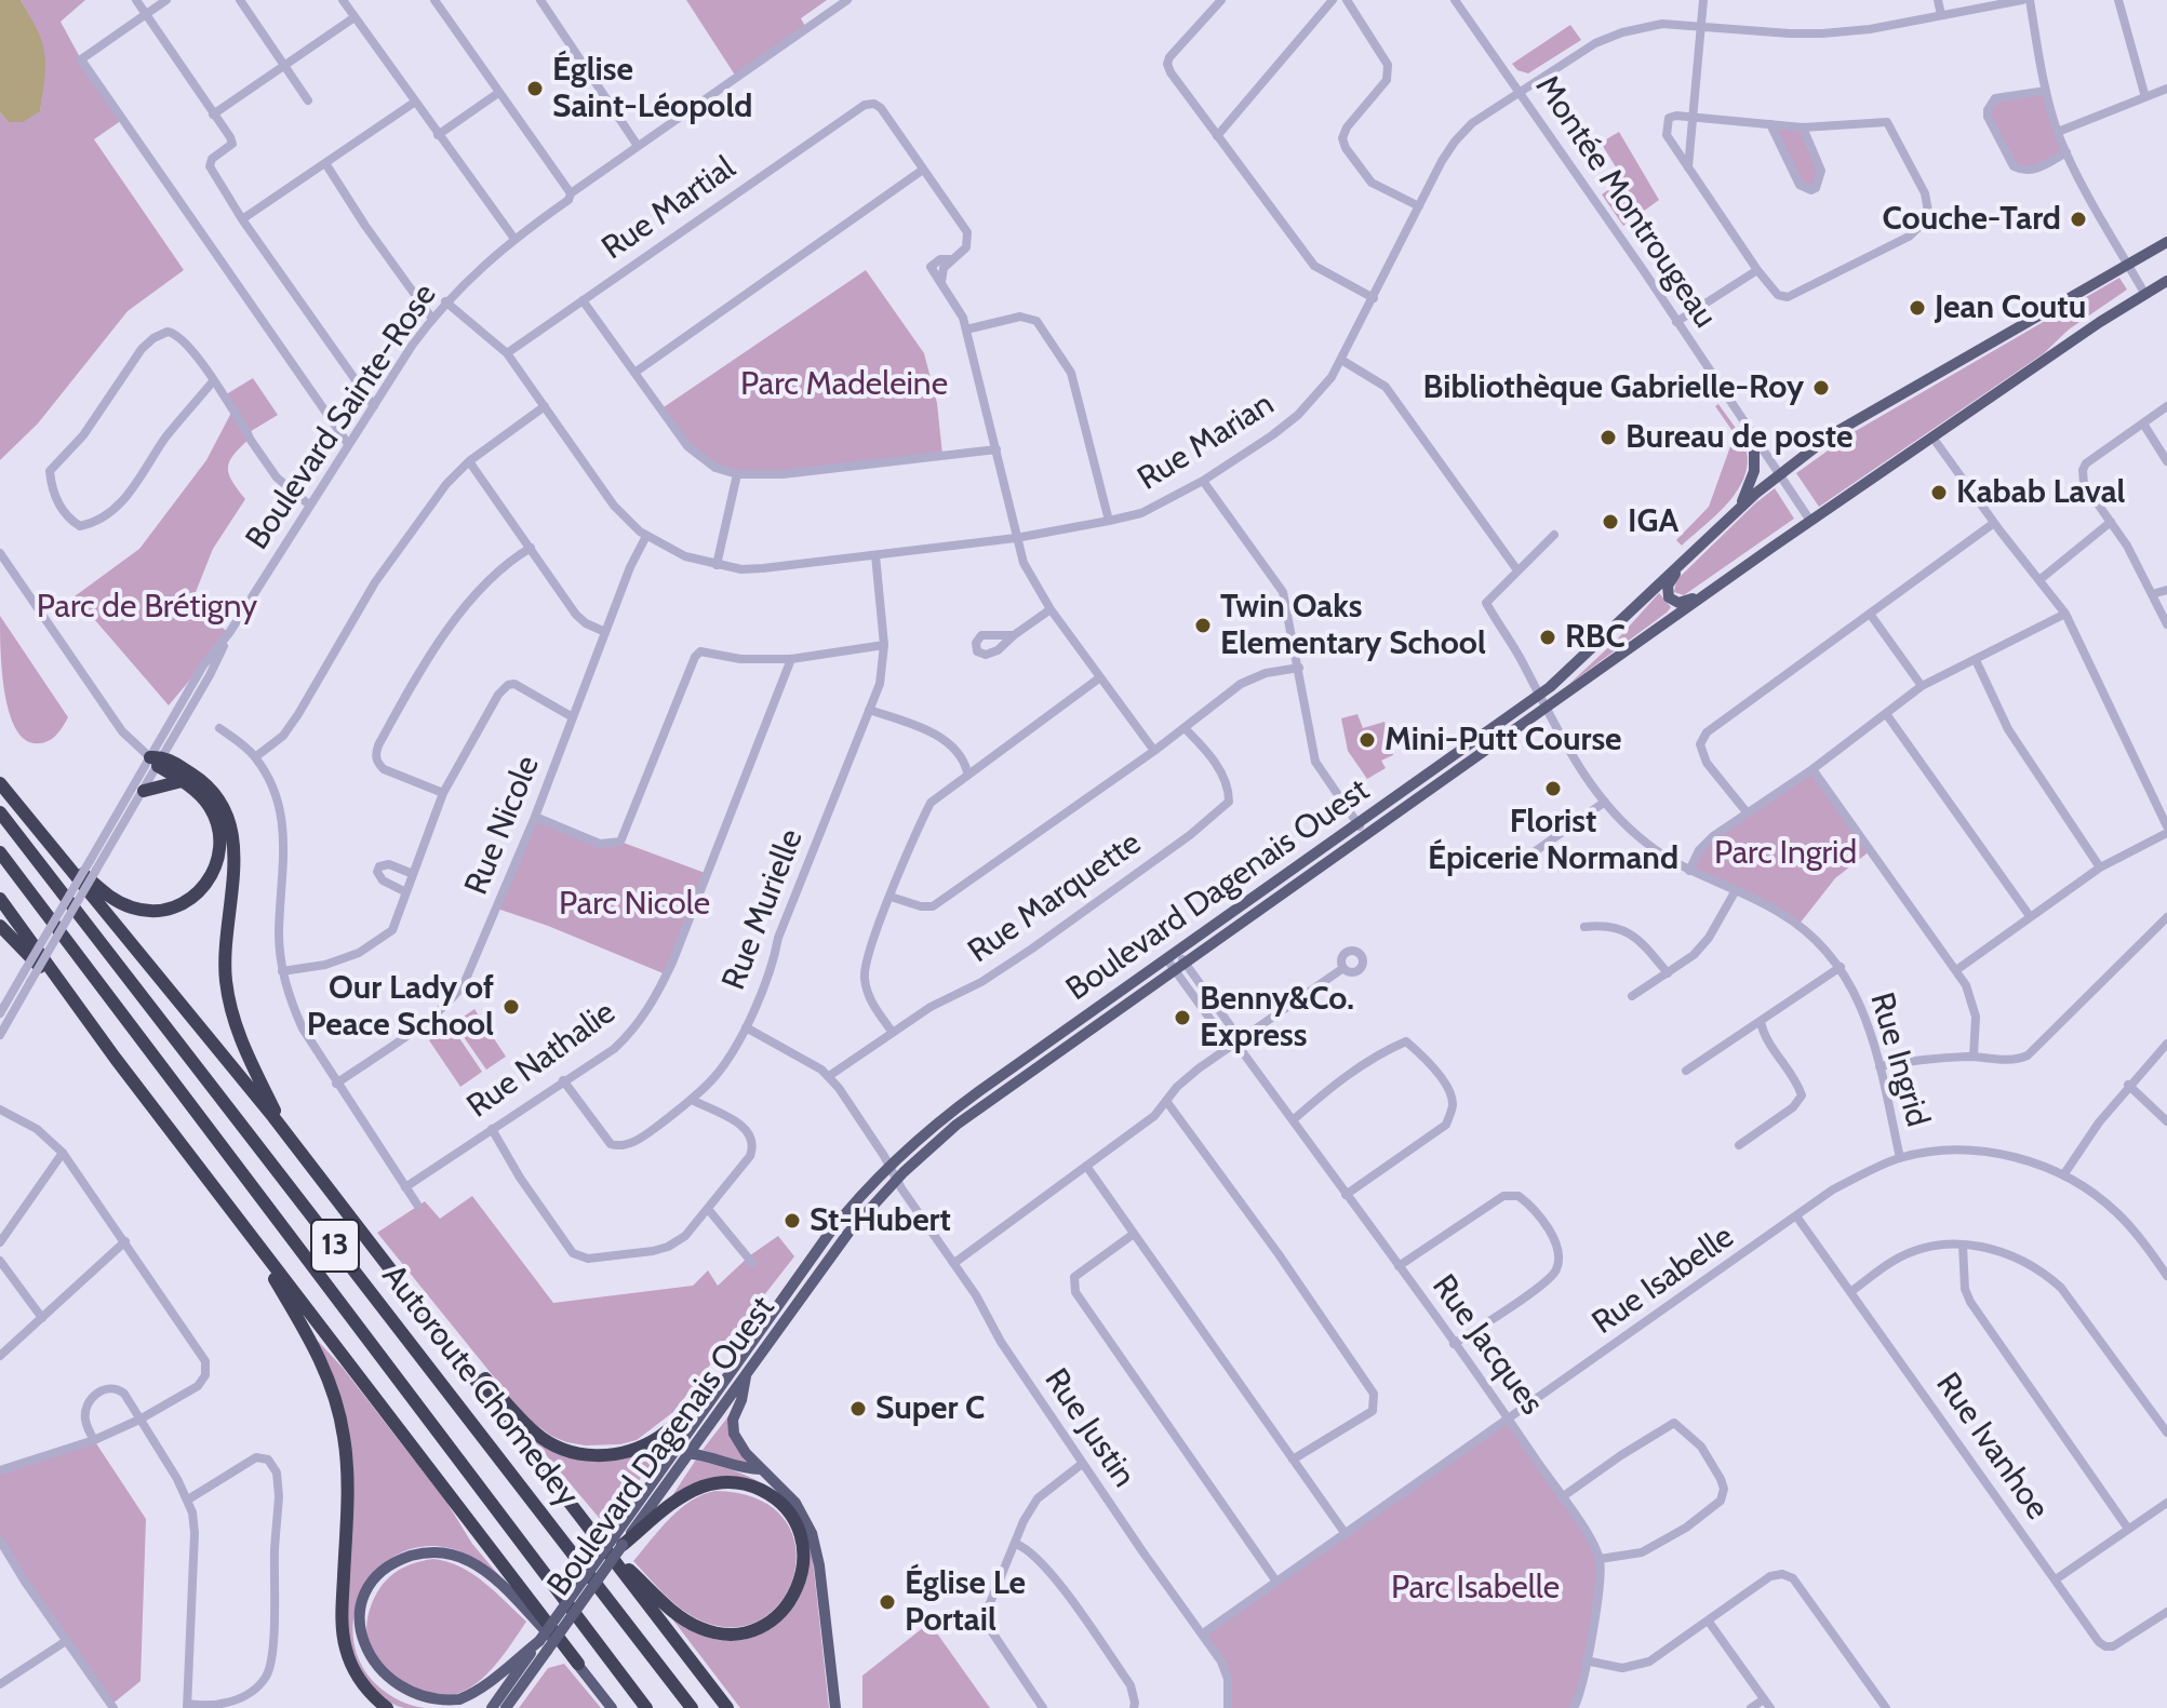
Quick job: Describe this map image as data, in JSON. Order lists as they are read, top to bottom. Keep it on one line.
{"streets":{"highway":["13","Autoroute Chomedey"],"main road":["Boulevard Dagenais Ouest"],"street":["Montée Montrougeau","Rue Martial","Boulevard Sainte-Rose","Rue Marian","Rue Nicole","Rue Marquette","Rue Murielle","Rue Nathalie","Rue Ingrid","Rue Isabelle","Rue Jacques","Rue Justin","Rue Ivanhoe"]},"crossings":[["Montée Montrougeau","Rue Marian"],["Montée Montrougeau","Boulevard Dagenais Ouest"],["Rue Martial","Rue Marian"],["Boulevard Sainte-Rose","Rue Marian"],["Rue Marian","Rue Nicole"],["Rue Marian","Rue Murielle"],["Boulevard Dagenais Ouest","Rue Ingrid"],["Boulevard Dagenais Ouest","Rue Jacques"],["Boulevard Dagenais Ouest","Rue Justin"],["Rue Murielle","Rue Nathalie"],["Rue Ingrid","Rue Isabelle"],["Rue Isabelle","Rue Jacques"],["Rue Isabelle","Rue Justin"],["Rue Isabelle","Rue Ivanhoe"]],"parks":["Parc Madeleine","Parc de Brétigny","Parc Ingrid","Parc Nicole","Parc Isabelle"],"places":["Église Saint-Léopold","Couche-Tard","Jean Coutu","Bibliothèque Gabrielle-Roy","Bureau de poste","Kabab Laval","IGA","Twin Oaks Elementary School","RBC","Mini-Putt Course","Florist Épicerie Normand","Our Lady of Peace School","Benny&Co. Express","St-Hubert","Super C","Église Le Portail"]}
